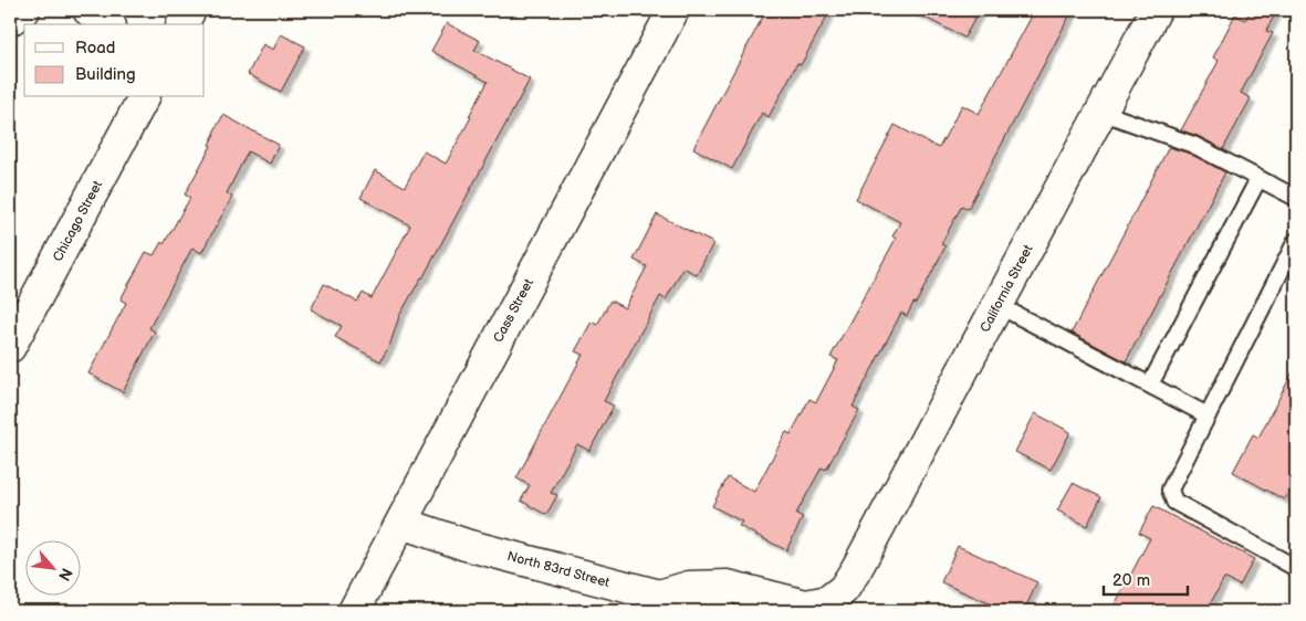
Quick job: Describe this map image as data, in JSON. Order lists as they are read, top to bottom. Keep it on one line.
{"streets":{"street":["Chicago Street","California Street","Cass Street","North 83rd Street"]},"crossings":[["California Street","North 83rd Street"],["Cass Street","North 83rd Street"]],"legend":["Road","Building"],"scale_bar":"20 m","north":"bottom right"}
